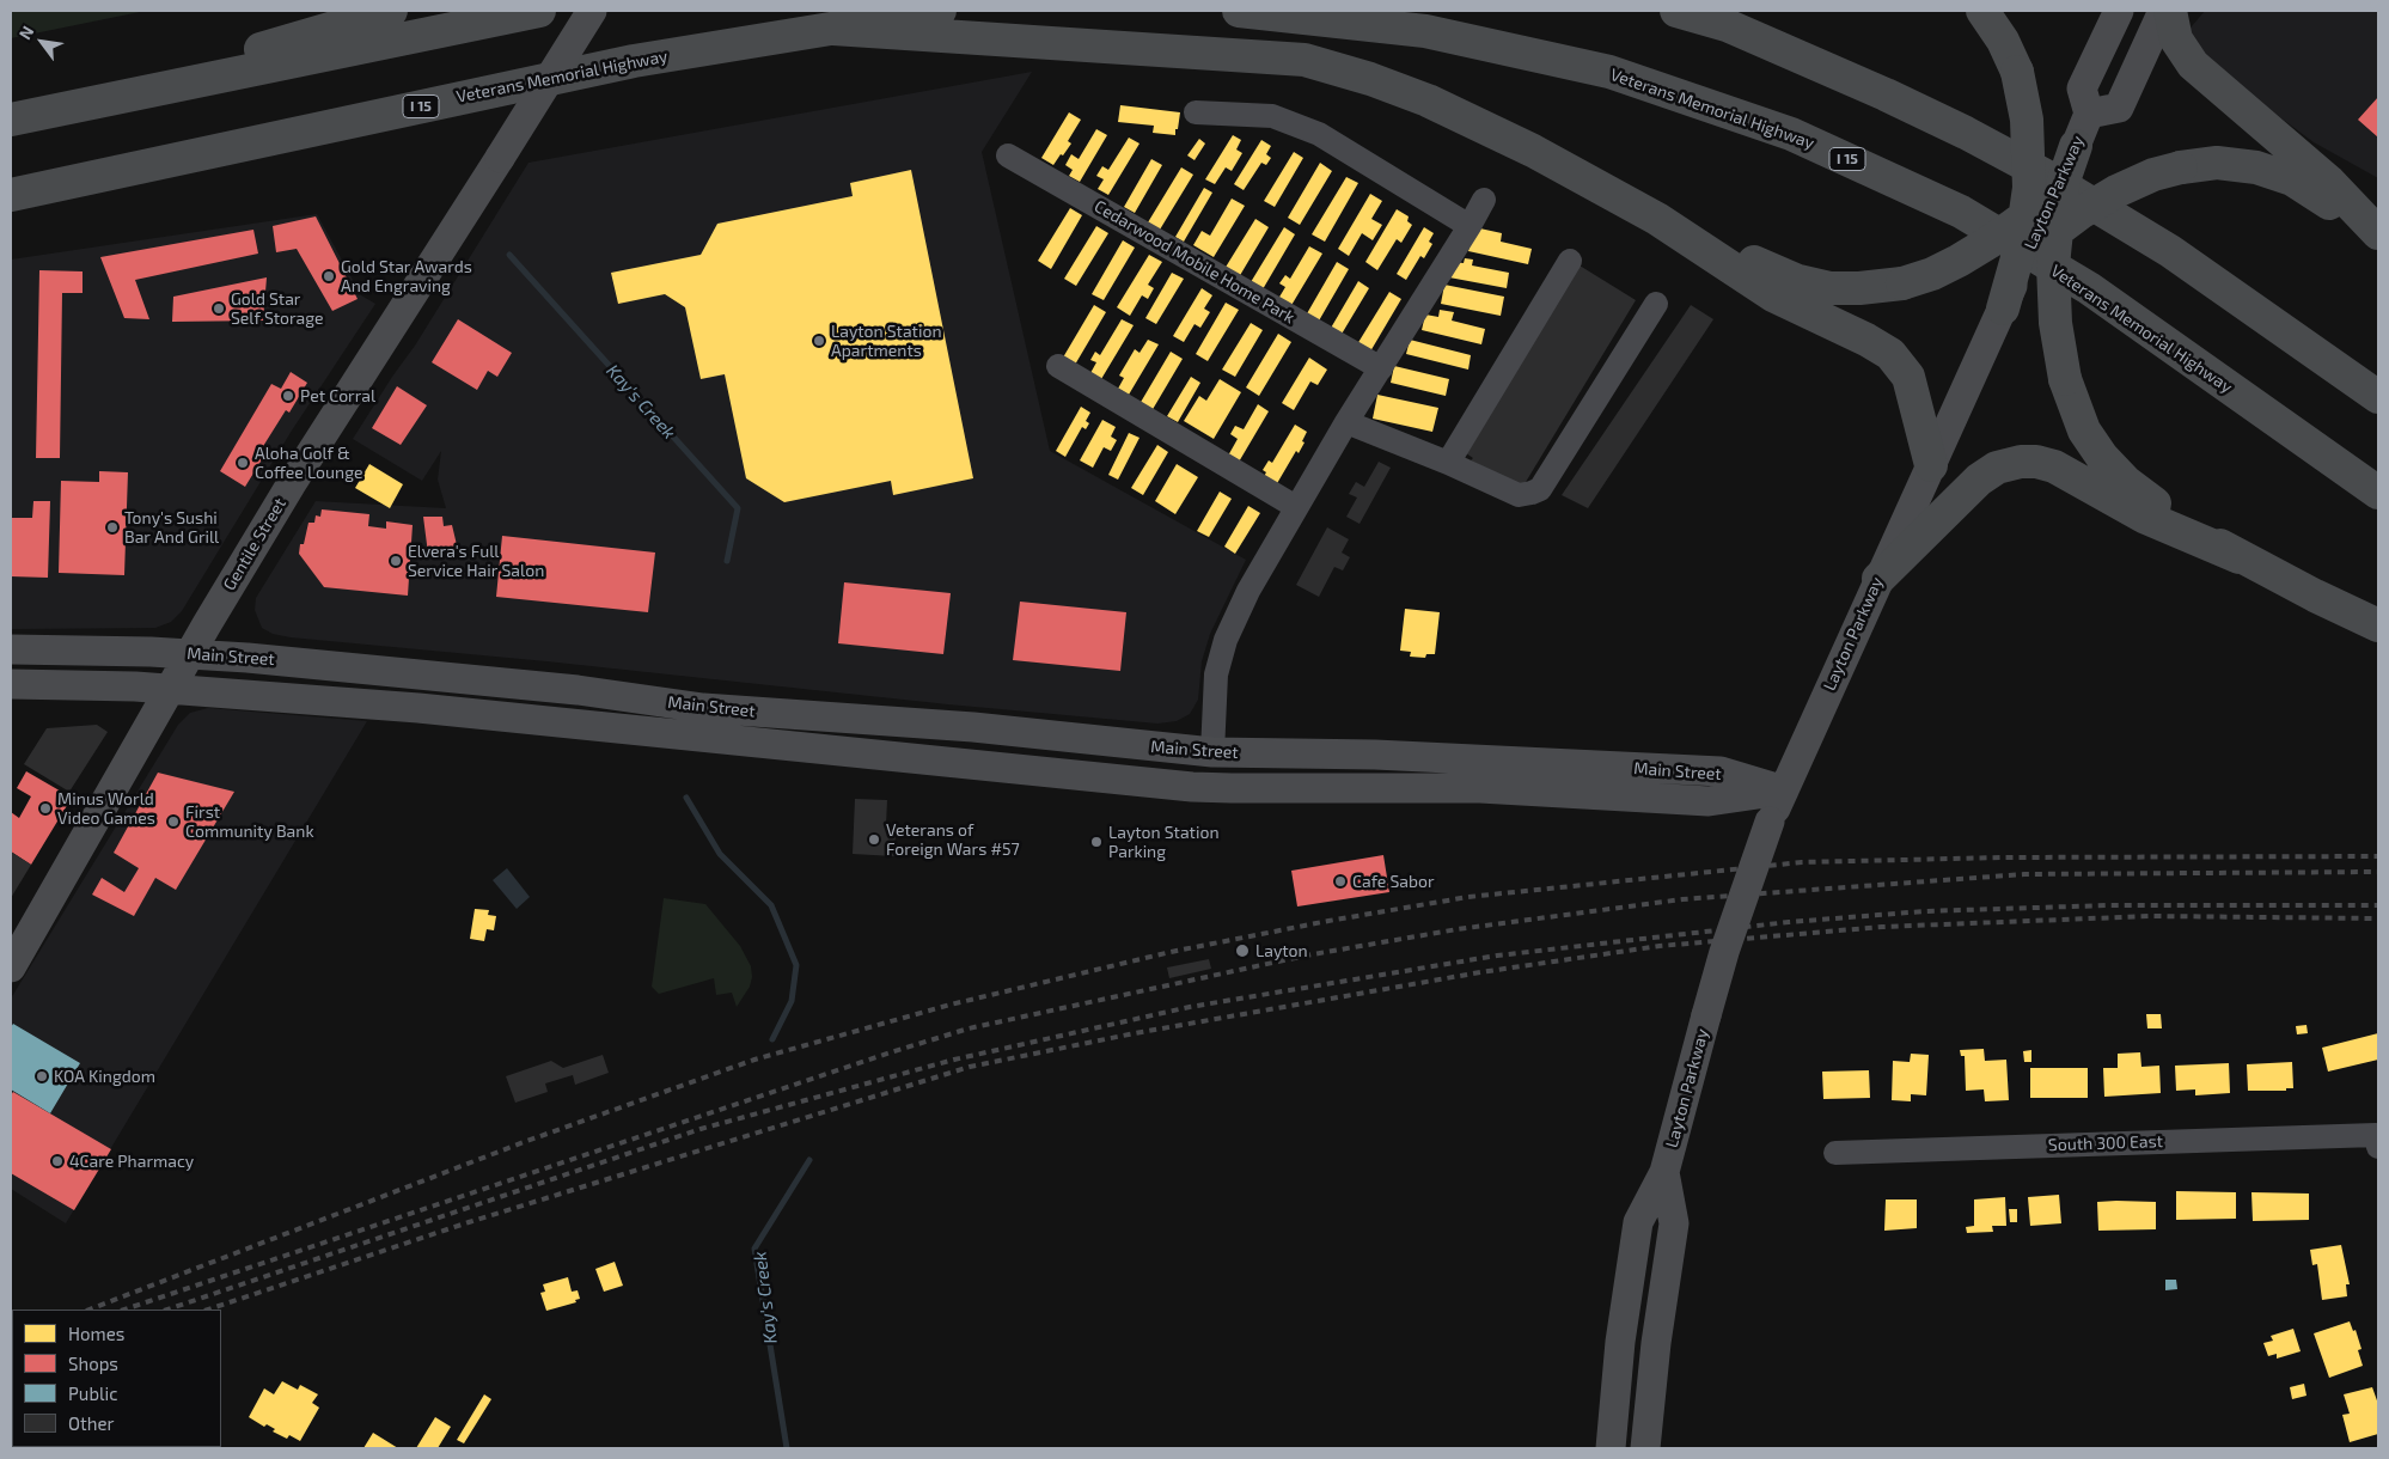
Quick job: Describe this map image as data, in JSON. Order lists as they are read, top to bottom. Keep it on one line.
{"streets":{"highway":["Veterans Memorial Highway","I 15"],"main road":["Layton Parkway","Gentile Street","Main Street"],"street":["Cedarwood Mobile Home Park","South 300 East"]},"crossings":[["Layton Parkway","Main Street"],["Gentile Street","Main Street"]],"water":["Kay's Creek"],"places":["Gold Star Awards And Engraving","Gold Star Self Storage","Layton Station Apartments","Pet Corral","Aloha Golf & Coffee Lounge","Tony's Sushi Bar And Grill","Elvera's Full Service Hair Salon","Minus World Video Games","First Community Bank","Veterans of Foreign Wars #57","Layton Station Parking","Cafe Sabor","Layton","KOA Kingdom","4Care Pharmacy"],"legend":["Homes","Shops","Public","Other"],"north":"top left"}
